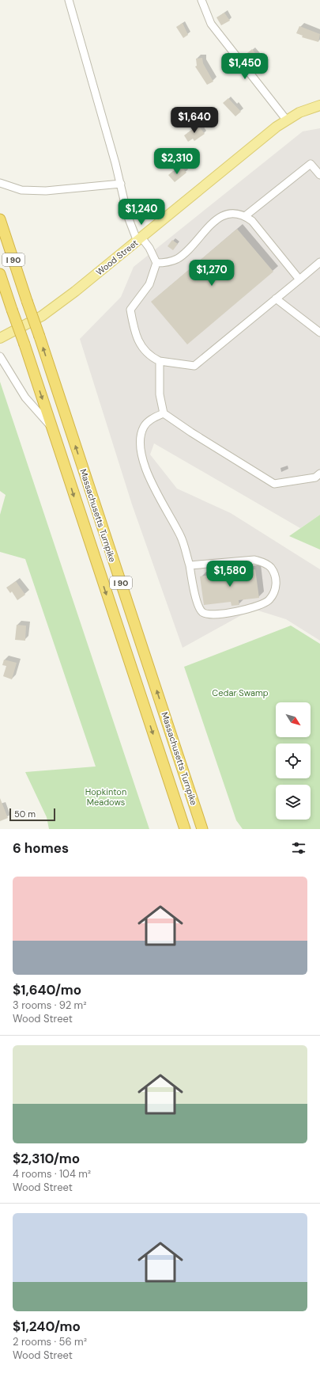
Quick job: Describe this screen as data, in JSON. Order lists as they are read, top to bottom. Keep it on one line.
{"streets":{"highway":["I 90","Massachusetts Turnpike"],"main road":["Wood Street"]},"parks":["Cedar Swamp","Hopkinton Meadows"],"scale_bar":"50 m","north":"bottom right","page":{"price":["$1,450","$1,640","$2,310","$1,240","$1,270","$1,580"],"scale":"50 m","heading":"6 homes","list":[{"name":"$1,640/mo","note":"3 rooms · 92 m² · Wood Street"},{"name":"$2,310/mo","note":"4 rooms · 104 m² · Wood Street"},{"name":"$1,240/mo","note":"2 rooms · 56 m² · Wood Street"}]}}
